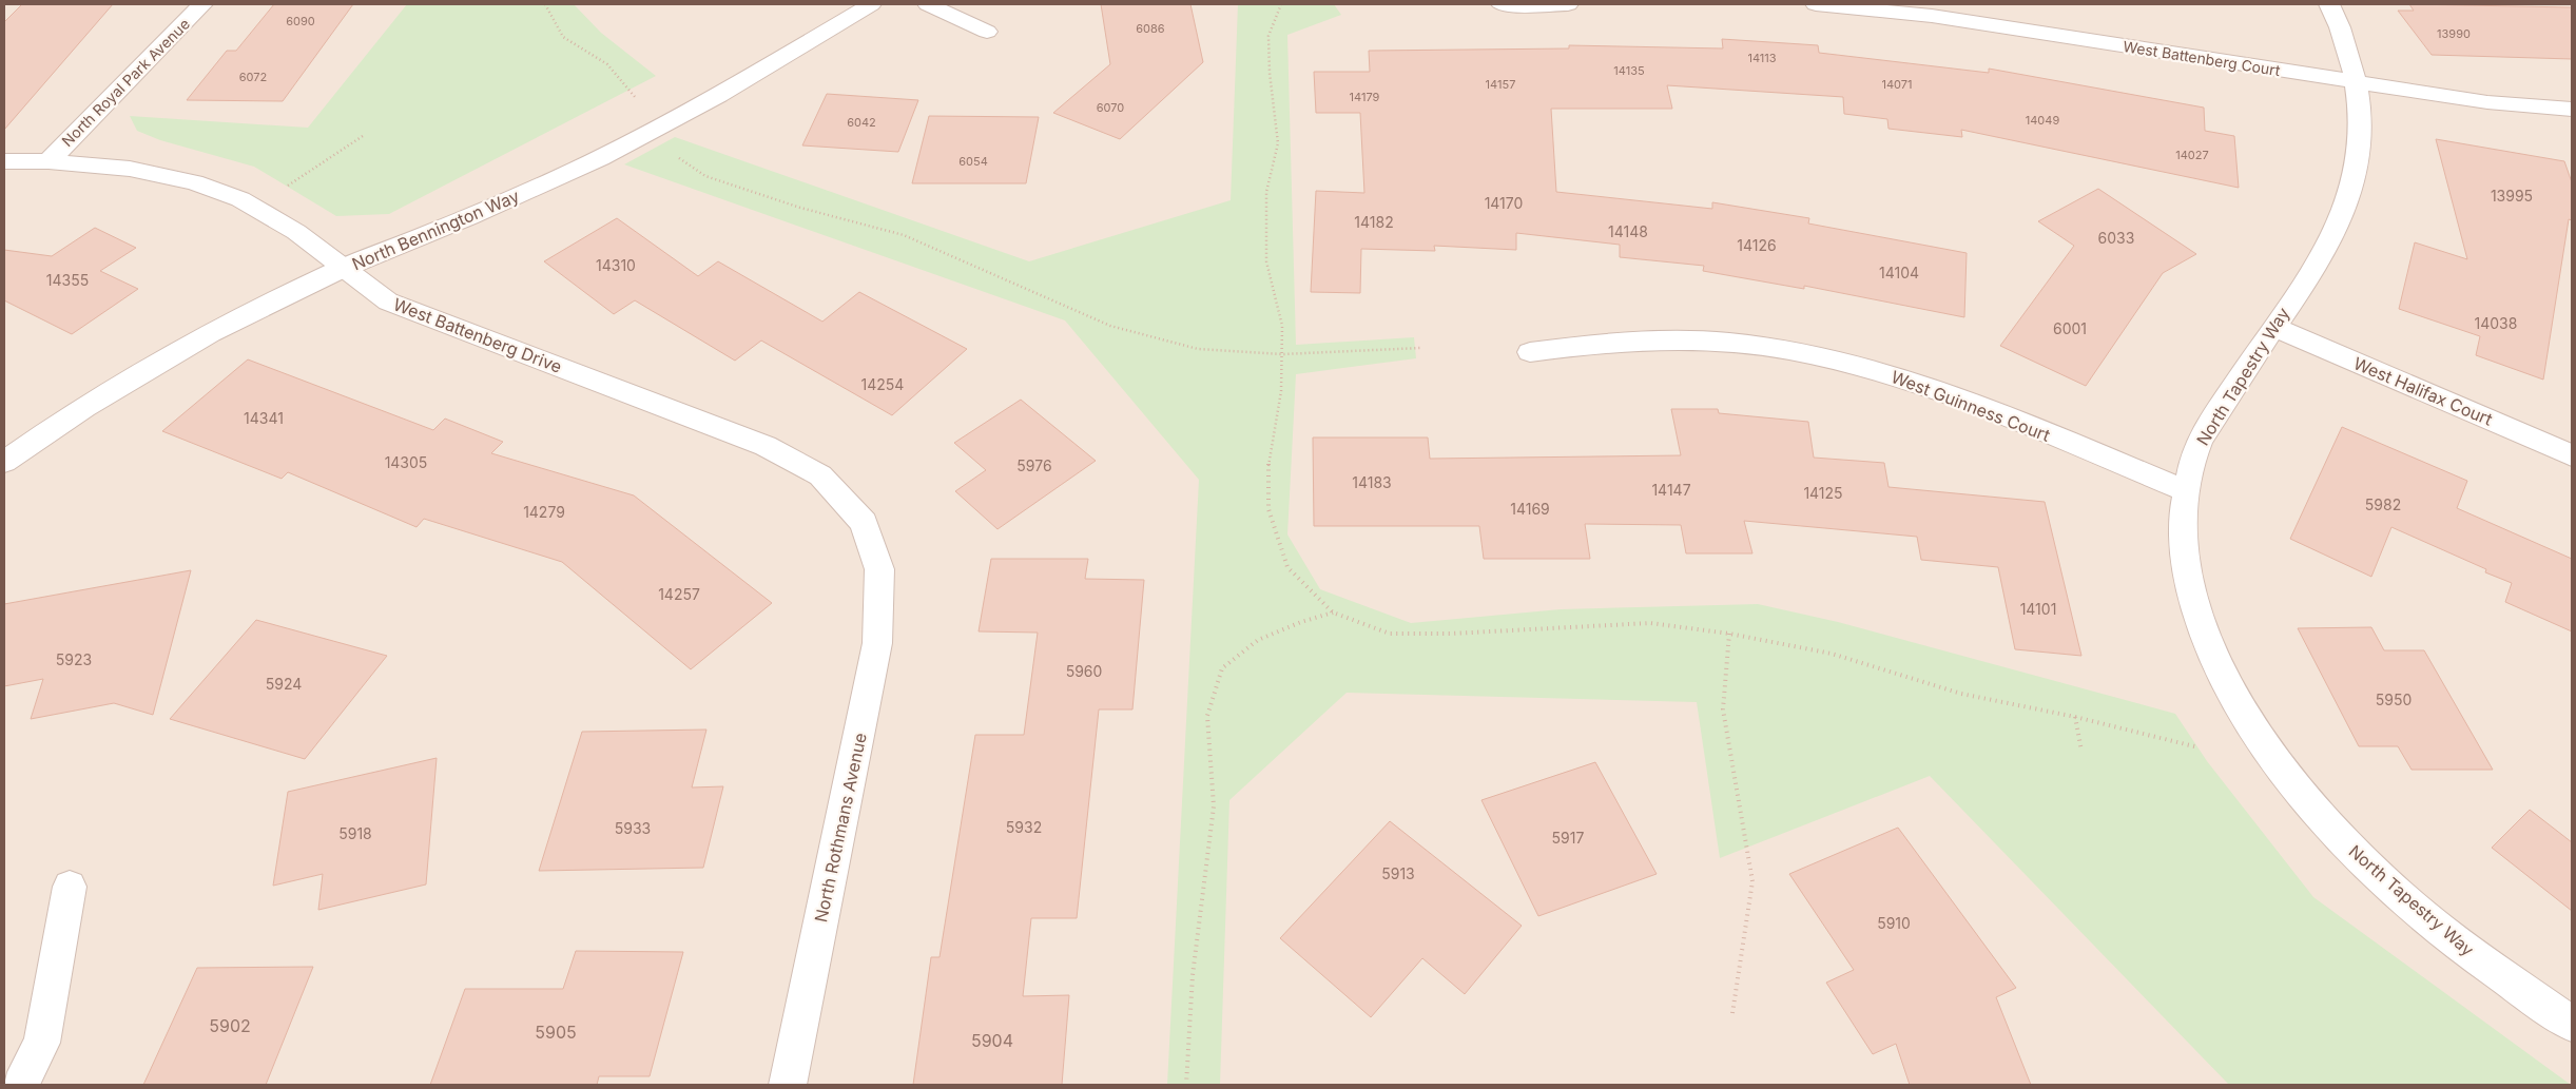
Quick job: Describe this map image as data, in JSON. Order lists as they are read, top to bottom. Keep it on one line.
{"streets":{"street":["West Battenberg Court","North Royal Park Avenue","North Bennington Way","West Battenberg Drive","North Tapestry Way","West Halifax Court","West Guinness Court","North Rothmans Avenue"]},"crossings":[["West Battenberg Court","North Tapestry Way"],["North Royal Park Avenue","West Battenberg Drive"],["North Bennington Way","West Battenberg Drive"],["West Battenberg Drive","North Rothmans Avenue"],["North Tapestry Way","West Halifax Court"],["North Tapestry Way","West Guinness Court"]],"house_numbers":["6090","6086","13990","14113","14135","6072","14157","14071","14179","6070","14049","6042","14027","6054","13995","14170","14182","14148","6033","14126","14310","14104","14355","14038","6001","14254","14341","14305","5976","14183","14147","14125","5982","14169","14279","14257","14101","5923","5960","5924","5950","5932","5933","5918","5917","5913","5910","5902","5905","5904"]}
